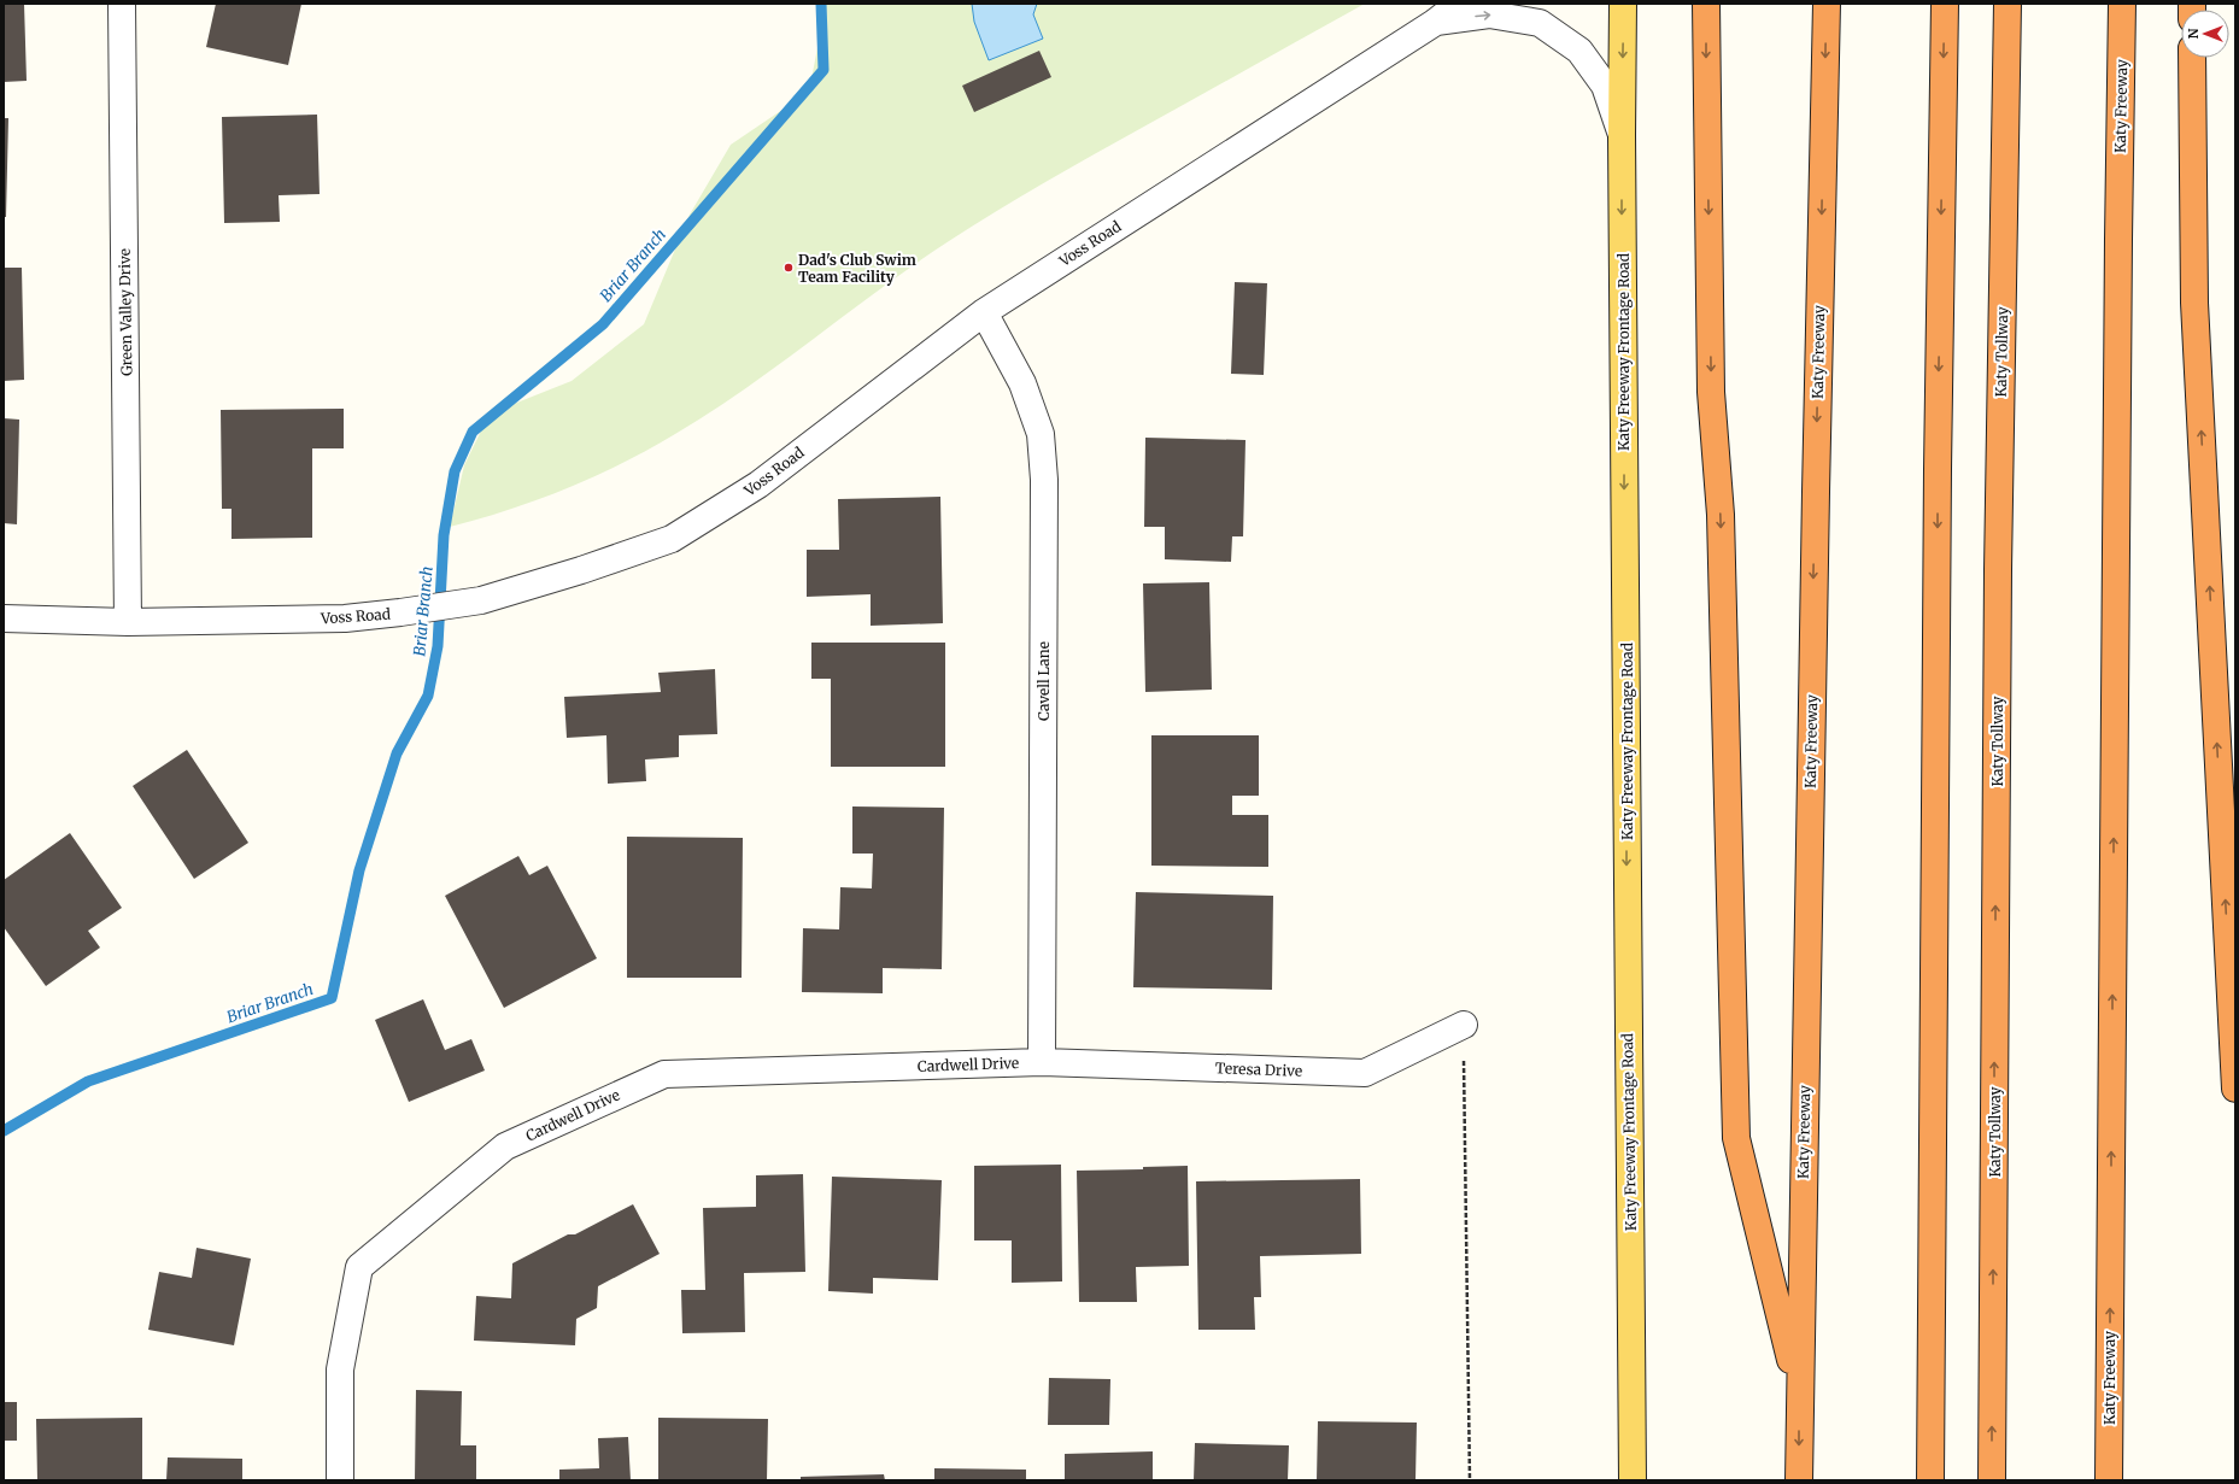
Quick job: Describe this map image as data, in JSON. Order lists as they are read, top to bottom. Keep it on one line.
{"streets":{"highway":["Katy Freeway","Katy Tollway"],"main road":["Katy Freeway Frontage Road"],"street":["Voss Road","Green Valley Drive","Cavell Lane","Cardwell Drive","Teresa Drive"]},"crossings":[["Voss Road","Green Valley Drive"],["Voss Road","Katy Freeway Frontage Road"],["Voss Road","Cavell Lane"],["Cavell Lane","Cardwell Drive"],["Cavell Lane","Teresa Drive"],["Cardwell Drive","Teresa Drive"]],"one_way":["Katy Freeway Frontage Road"],"water":["Briar Branch"],"places":["Dad's Club Swim Team Facility"],"north":"left"}
